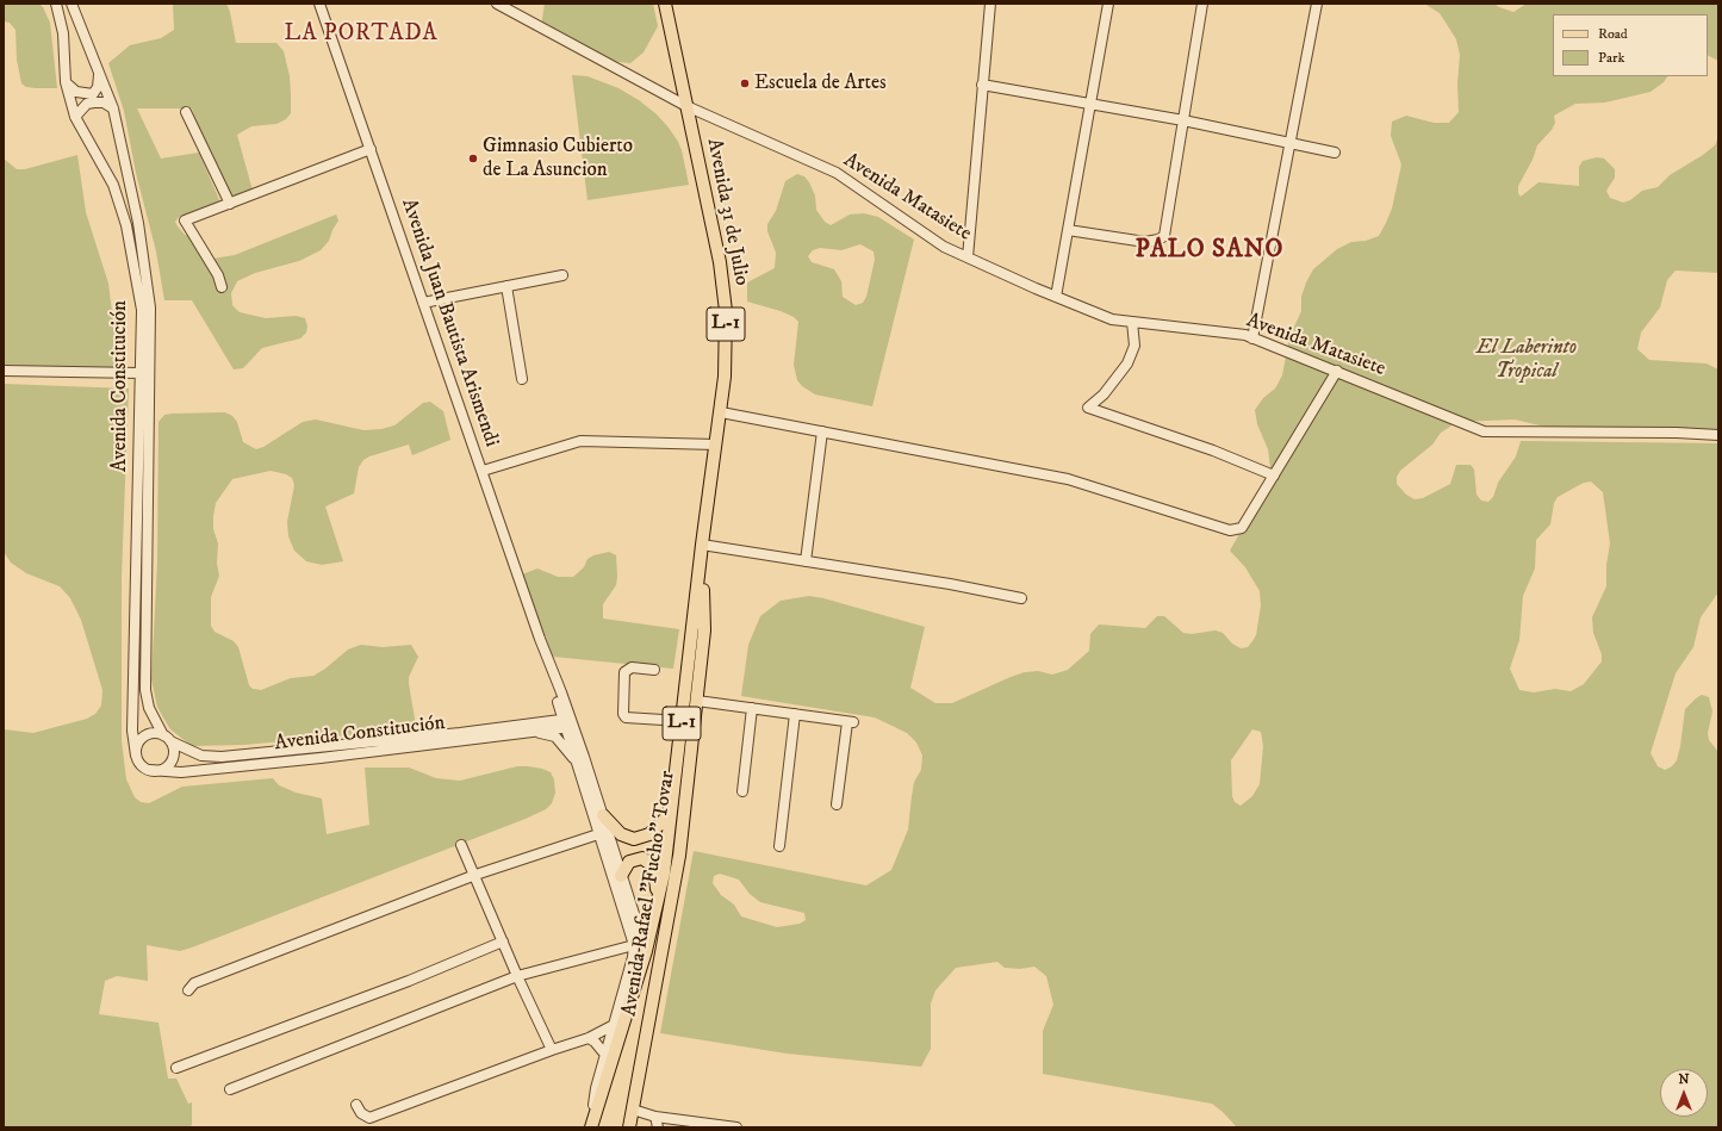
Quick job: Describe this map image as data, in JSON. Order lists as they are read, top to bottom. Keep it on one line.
{"streets":{"main road":["Avenida 31 de Julio","L-1","Avenida Rafael \"Fucho\" Tovar"],"street":["Avenida Matasiete","Avenida Juan Bautista Arismendi","Avenida Constitución"]},"crossings":[["Avenida Matasiete","Avenida 31 de Julio"],["Avenida 31 de Julio","Avenida Rafael \"Fucho\" Tovar"],["Avenida Juan Bautista Arismendi","L-1"],["Avenida Juan Bautista Arismendi","Avenida Constitución"],["Avenida Juan Bautista Arismendi","Avenida Rafael \"Fucho\" Tovar"],["L-1","Avenida Constitución"],["L-1","Avenida Rafael \"Fucho\" Tovar"]],"districts":["LA PORTADA","PALO SANO"],"parks":["El Laberinto Tropical"],"places":["Escuela de Artes","Gimnasio Cubierto de La Asuncion"],"legend":["Road","Park"],"north":"top"}
